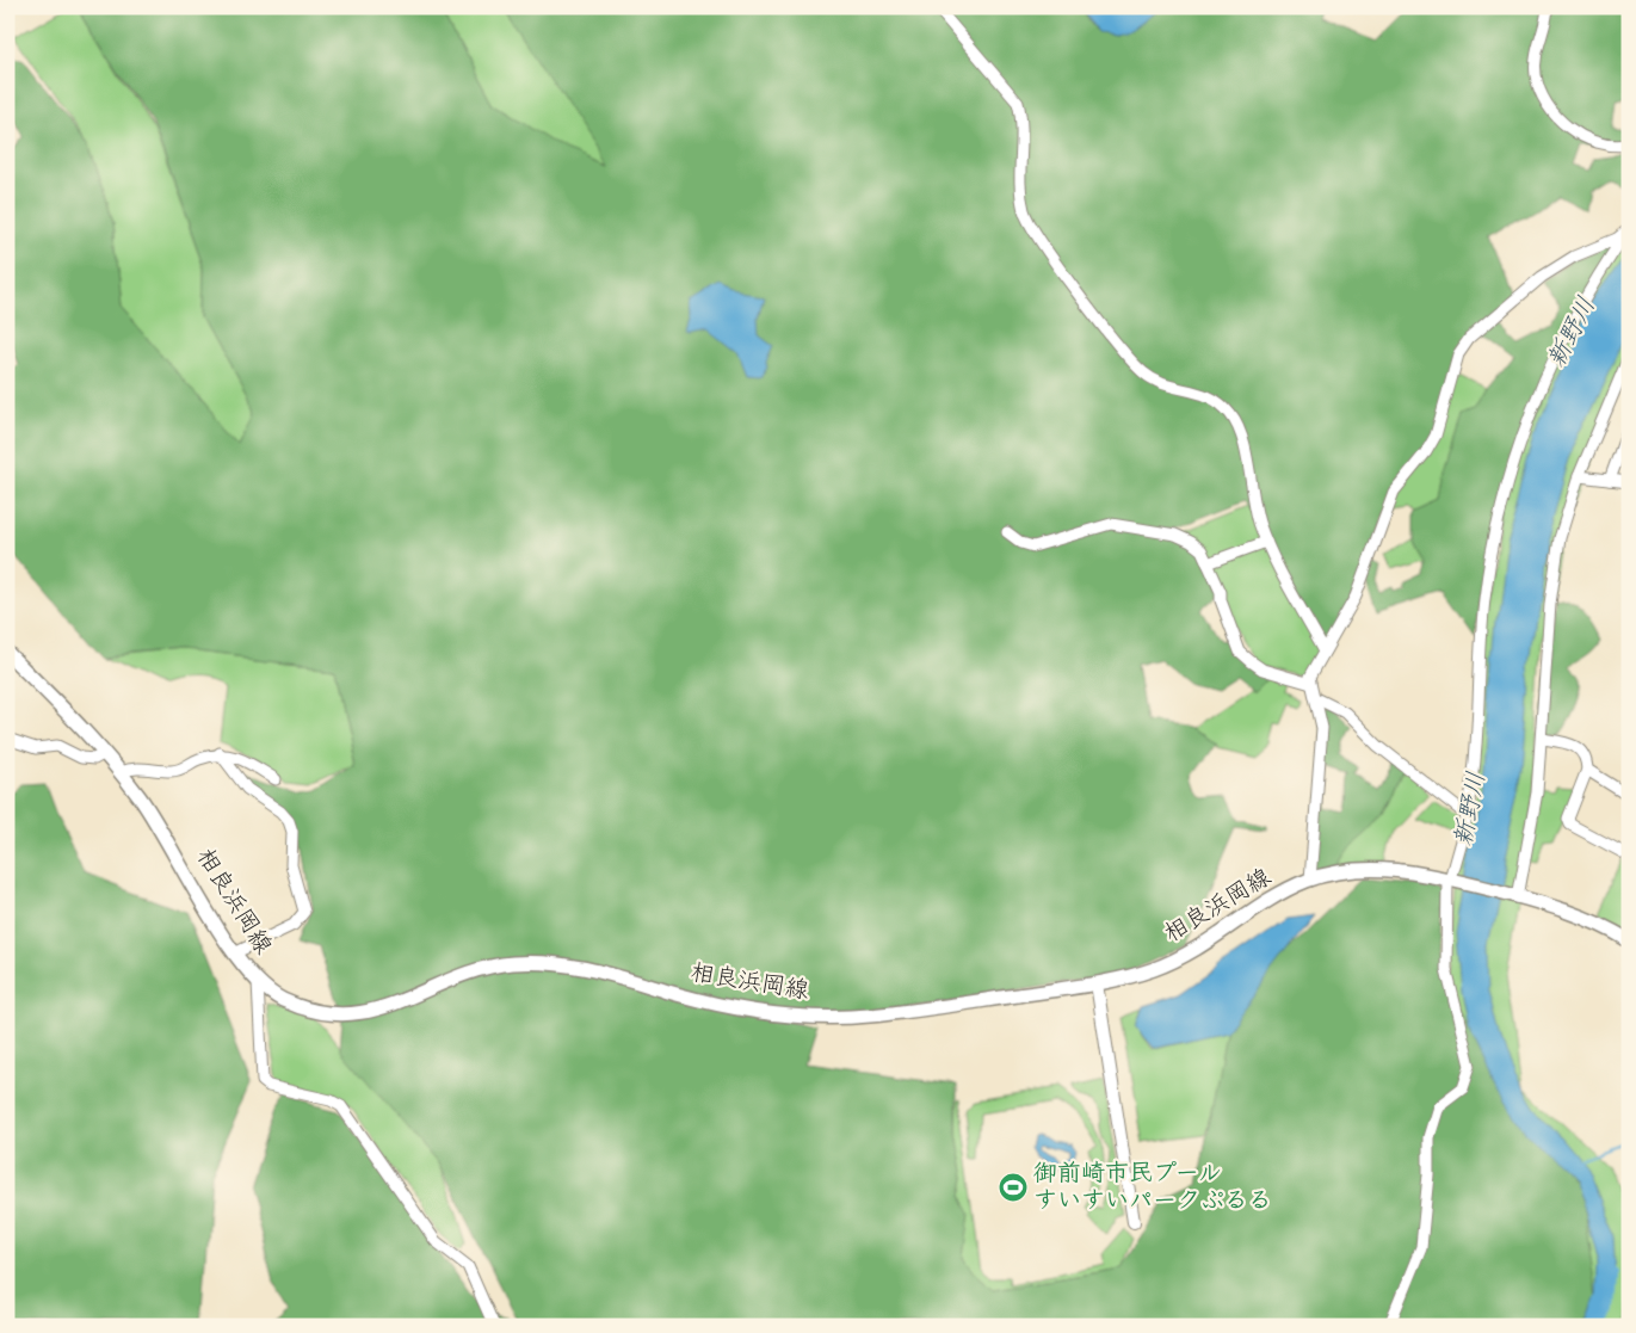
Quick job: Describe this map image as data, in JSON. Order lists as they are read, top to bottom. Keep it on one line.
{"streets":{"main road":["相良浜岡線"]},"water":["新野川"],"places":{"sports":["御前崎市民プール すいすいパークぷるる"]}}
